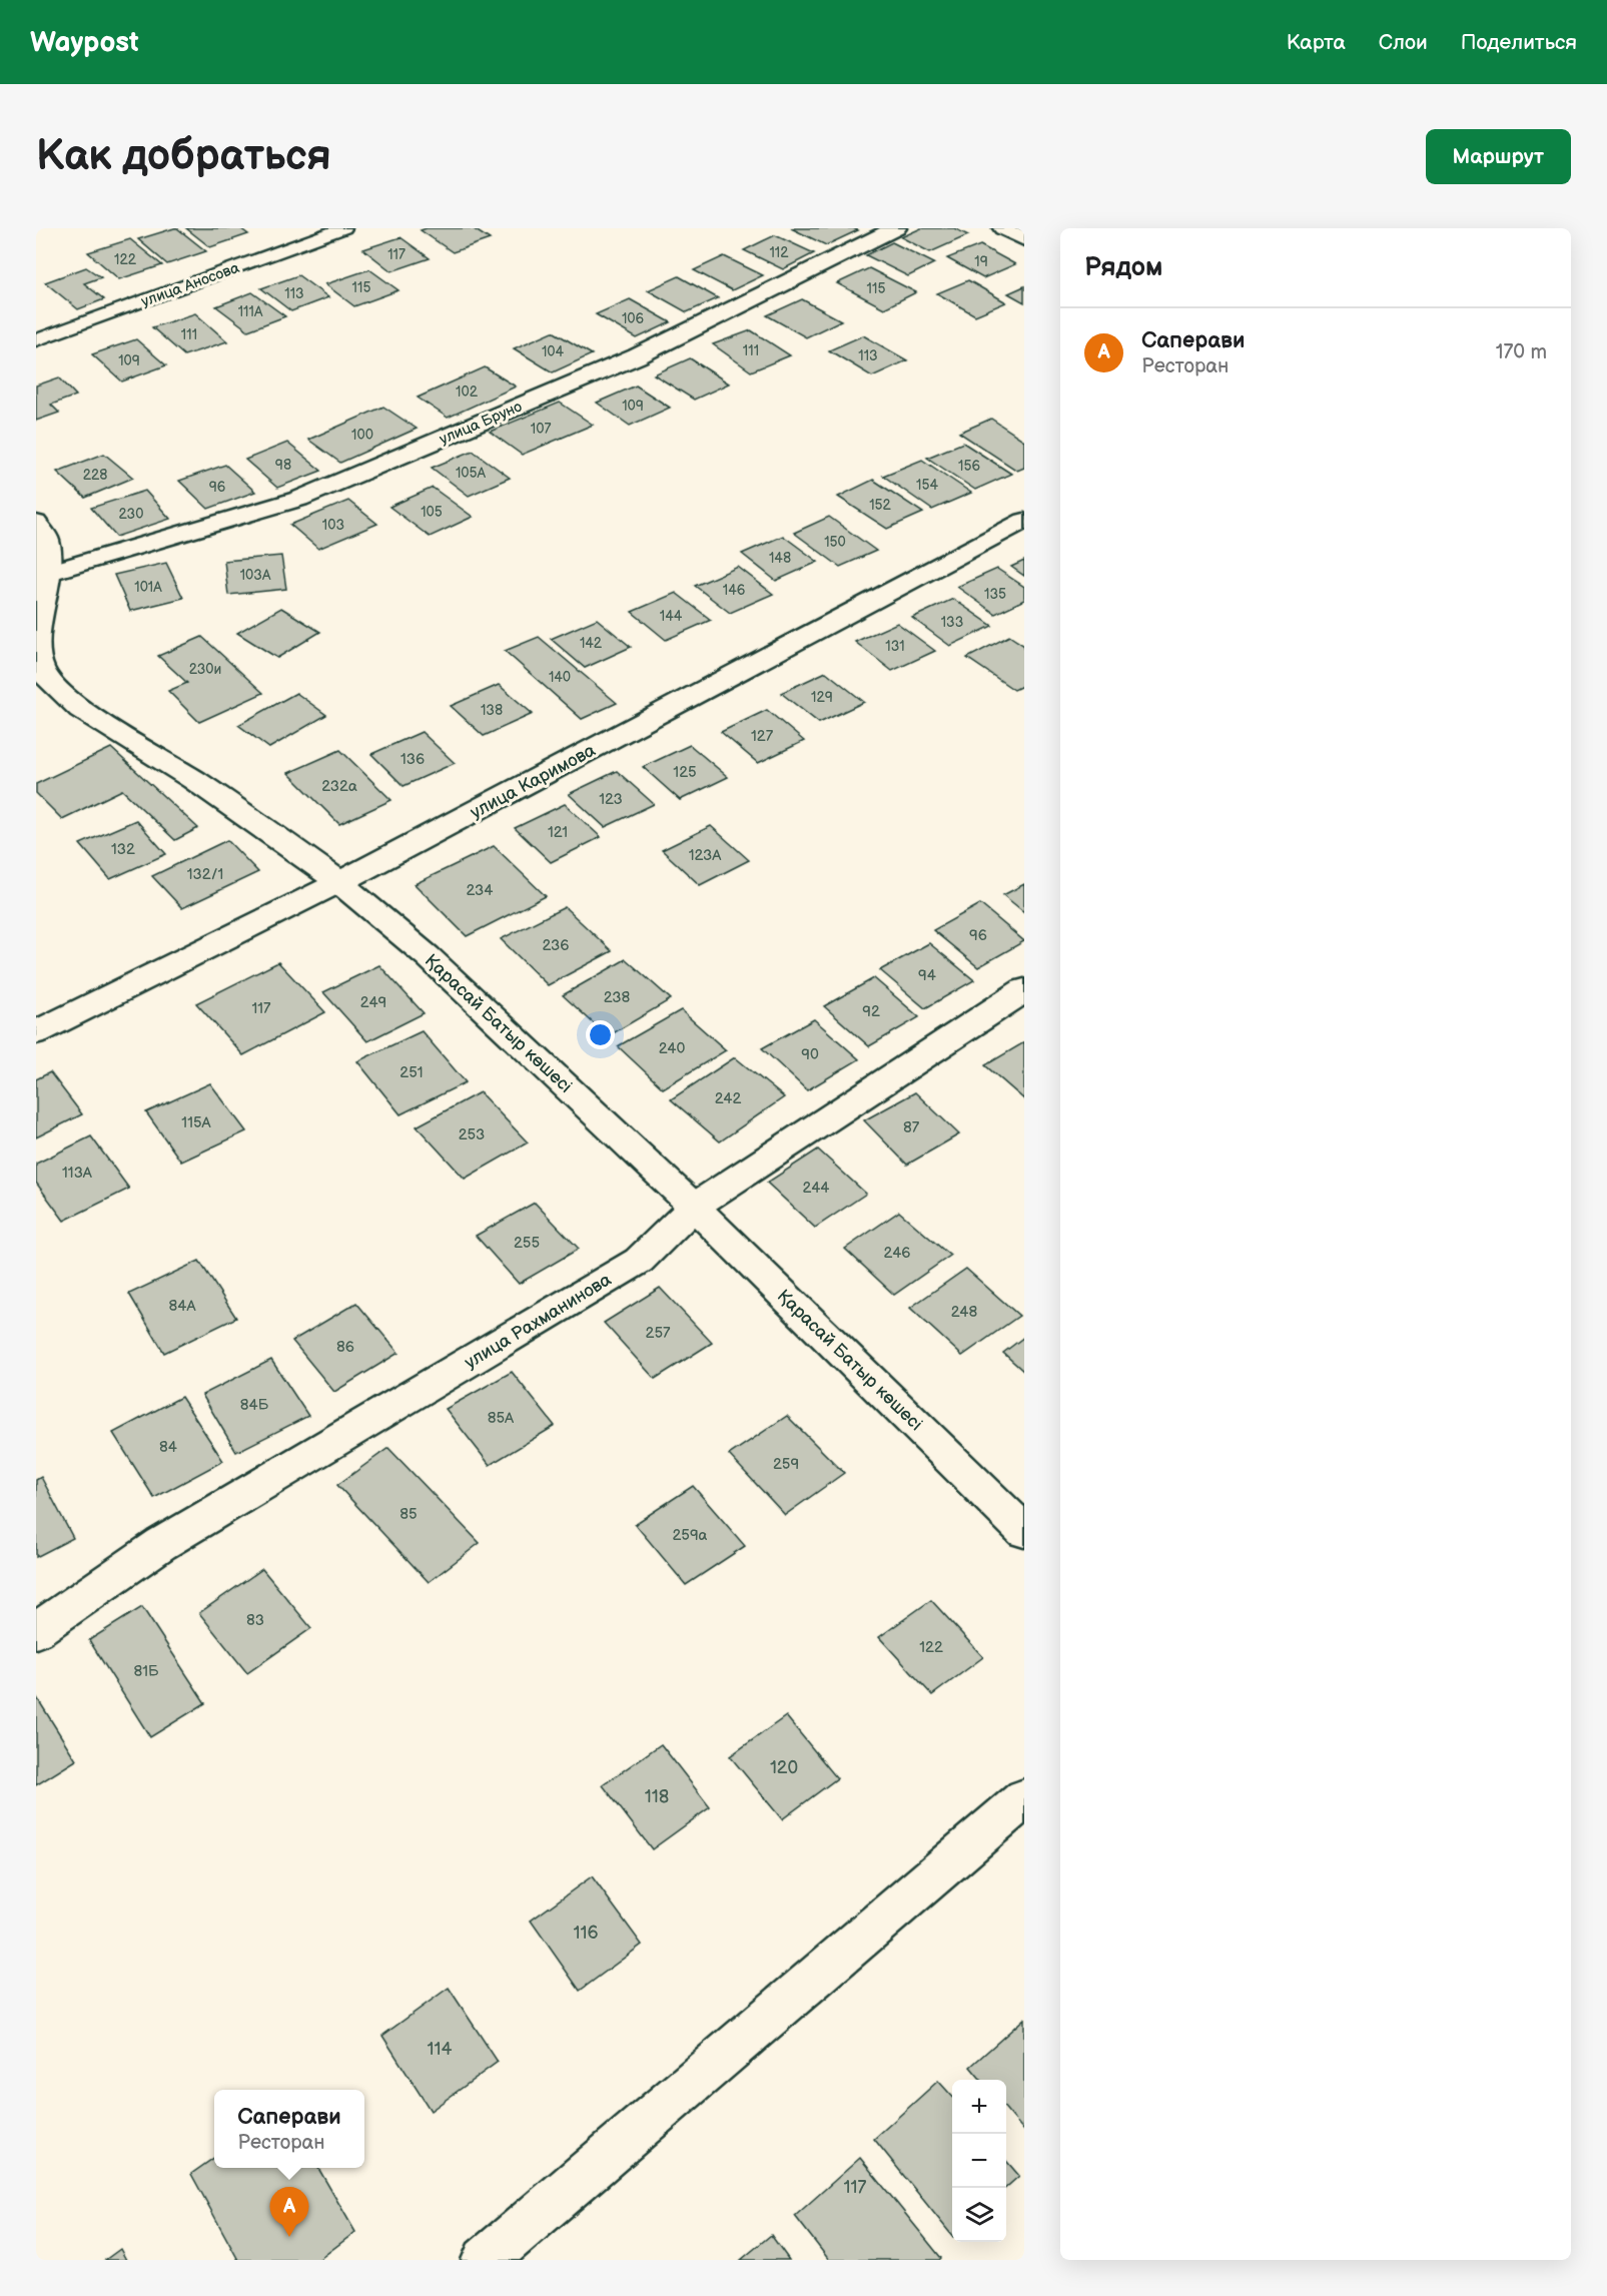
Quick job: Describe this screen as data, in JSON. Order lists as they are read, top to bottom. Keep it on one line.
{"streets":{"street":["улица Бруно","улица Каримова","Қарасай Батыр көшесі","улица Рахманинова"],"lane":["улица Аносова"]},"crossings":[["улица Бруно","Қарасай Батыр көшесі"],["улица Каримова","Қарасай Батыр көшесі"],["Қарасай Батыр көшесі","улица Рахманинова"]],"house_numbers":["112","117","122","19","115","115","113","111А","106","111","111","104","113","109","102","109","107","100","98","156","105А","228","154","96","152","105","230","103","150","148","103А","101А","146","135","144","133","142","131","230и","140","129","138","127","136","125","232а","123","121","132","123А","132/1","234","96","236","94","238","249","117","92","240","90","251","242","115А","87","253","113А","244","255","246","84А","248","257","86","84Б","85А","84","259","85","259а","83","122","81Б","120","118","116","114","117"],"page":{"header":"Waypost","nav":["Карта","Слои","Поделиться"],"buttons":"Маршрут","title":"Как добраться","heading":"Рядом","list":[{"mark":"A","name":"Саперави","note":"Ресторан","value":"170 m"}],"map_buttons":["+","−"],"popup":["Саперави","Ресторан"],"pins":"A"}}
